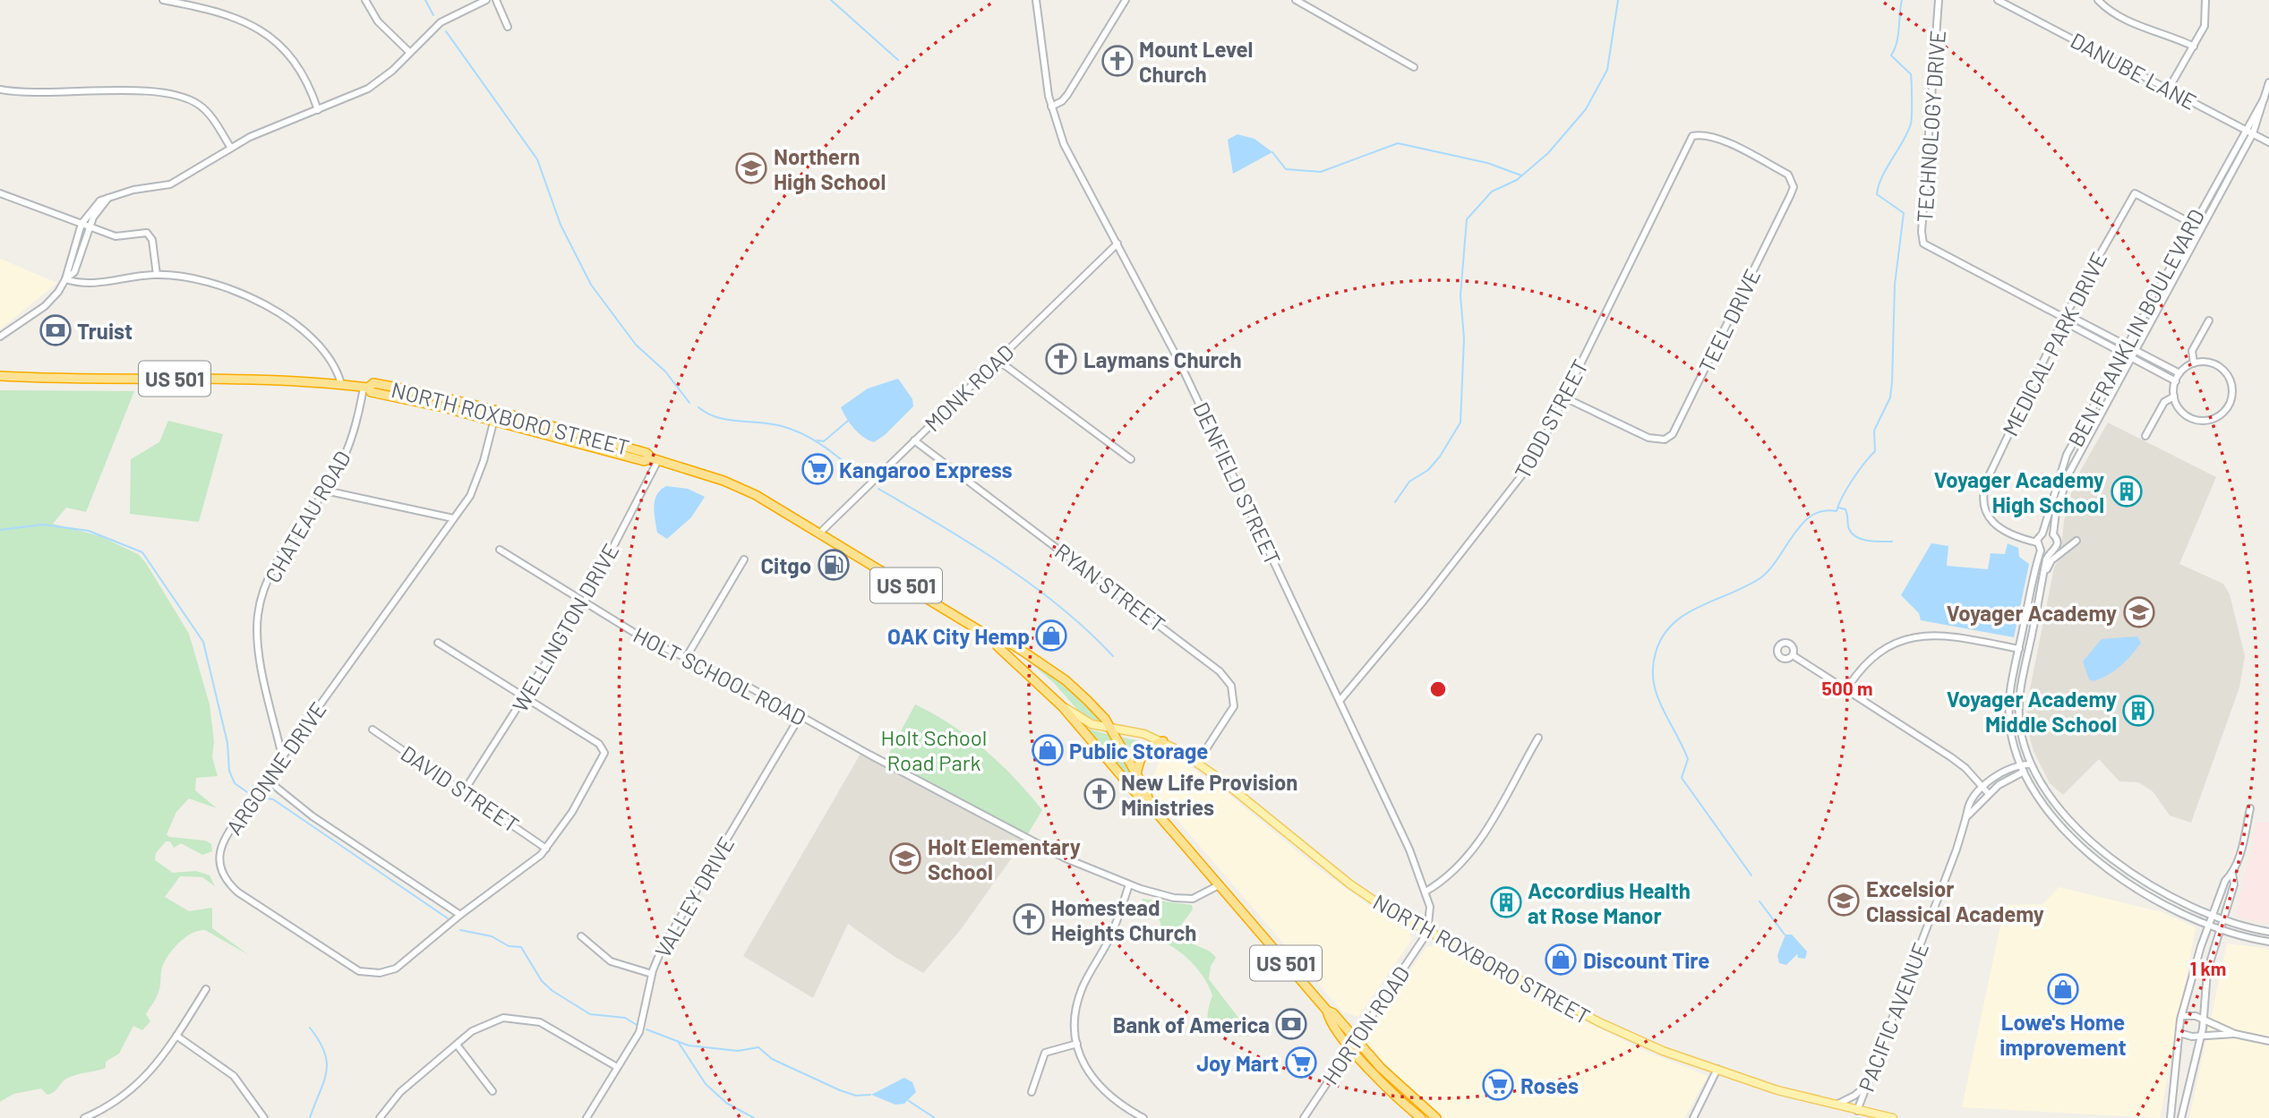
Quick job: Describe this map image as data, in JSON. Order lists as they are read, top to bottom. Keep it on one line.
{"streets":{"highway":["US 501","NORTH ROXBORO STREET"],"street":["DANUBE LANE","TECHNOLOGY DRIVE","TEEL DRIVE","BEN FRANKLIN BOULEVARD","MEDICAL PARK DRIVE","MONK ROAD","TODD STREET","DENFIELD STREET","CHATEAU ROAD","RYAN STREET","WELLINGTON DRIVE","HOLT SCHOOL ROAD","ARGONNE DRIVE","DAVID STREET","VALLEY DRIVE","PACIFIC AVENUE","HORTON ROAD"]},"crossings":[["DANUBE LANE","BEN FRANKLIN BOULEVARD"],["TECHNOLOGY DRIVE","BEN FRANKLIN BOULEVARD"],["TECHNOLOGY DRIVE","MEDICAL PARK DRIVE"],["TEEL DRIVE","TODD STREET"],["BEN FRANKLIN BOULEVARD","MEDICAL PARK DRIVE"],["US 501","NORTH ROXBORO STREET"],["US 501","HOLT SCHOOL ROAD"],["US 501","HORTON ROAD"],["MONK ROAD","NORTH ROXBORO STREET"],["MONK ROAD","DENFIELD STREET"],["MONK ROAD","RYAN STREET"],["NORTH ROXBORO STREET","DENFIELD STREET"],["NORTH ROXBORO STREET","CHATEAU ROAD"],["NORTH ROXBORO STREET","RYAN STREET"],["NORTH ROXBORO STREET","WELLINGTON DRIVE"],["NORTH ROXBORO STREET","ARGONNE DRIVE"],["NORTH ROXBORO STREET","PACIFIC AVENUE"],["NORTH ROXBORO STREET","HORTON ROAD"],["TODD STREET","DENFIELD STREET"],["DENFIELD STREET","HORTON ROAD"],["CHATEAU ROAD","ARGONNE DRIVE"],["WELLINGTON DRIVE","HOLT SCHOOL ROAD"],["WELLINGTON DRIVE","ARGONNE DRIVE"],["WELLINGTON DRIVE","DAVID STREET"],["HOLT SCHOOL ROAD","VALLEY DRIVE"],["ARGONNE DRIVE","DAVID STREET"]],"parks":["Holt School Road Park"],"places":{"church":["Mount Level Church","Laymans Church","New Life Provision Ministries","Homestead Heights Church"],"school or university":["Northern High School","Voyager Academy","Holt Elementary School","Excelsior Classical Academy"],"bank":["Truist","Bank of America"],"supermarket":["Kangaroo Express","Joy Mart","Roses"],"building":["Voyager Academy High School","Voyager Academy Middle School","Accordius Health at Rose Manor"],"fuel station":["Citgo"],"shop":["OAK City Hemp","Public Storage","Discount Tire","Lowe's Home improvement"]},"rings":["500 m","1 km"]}
